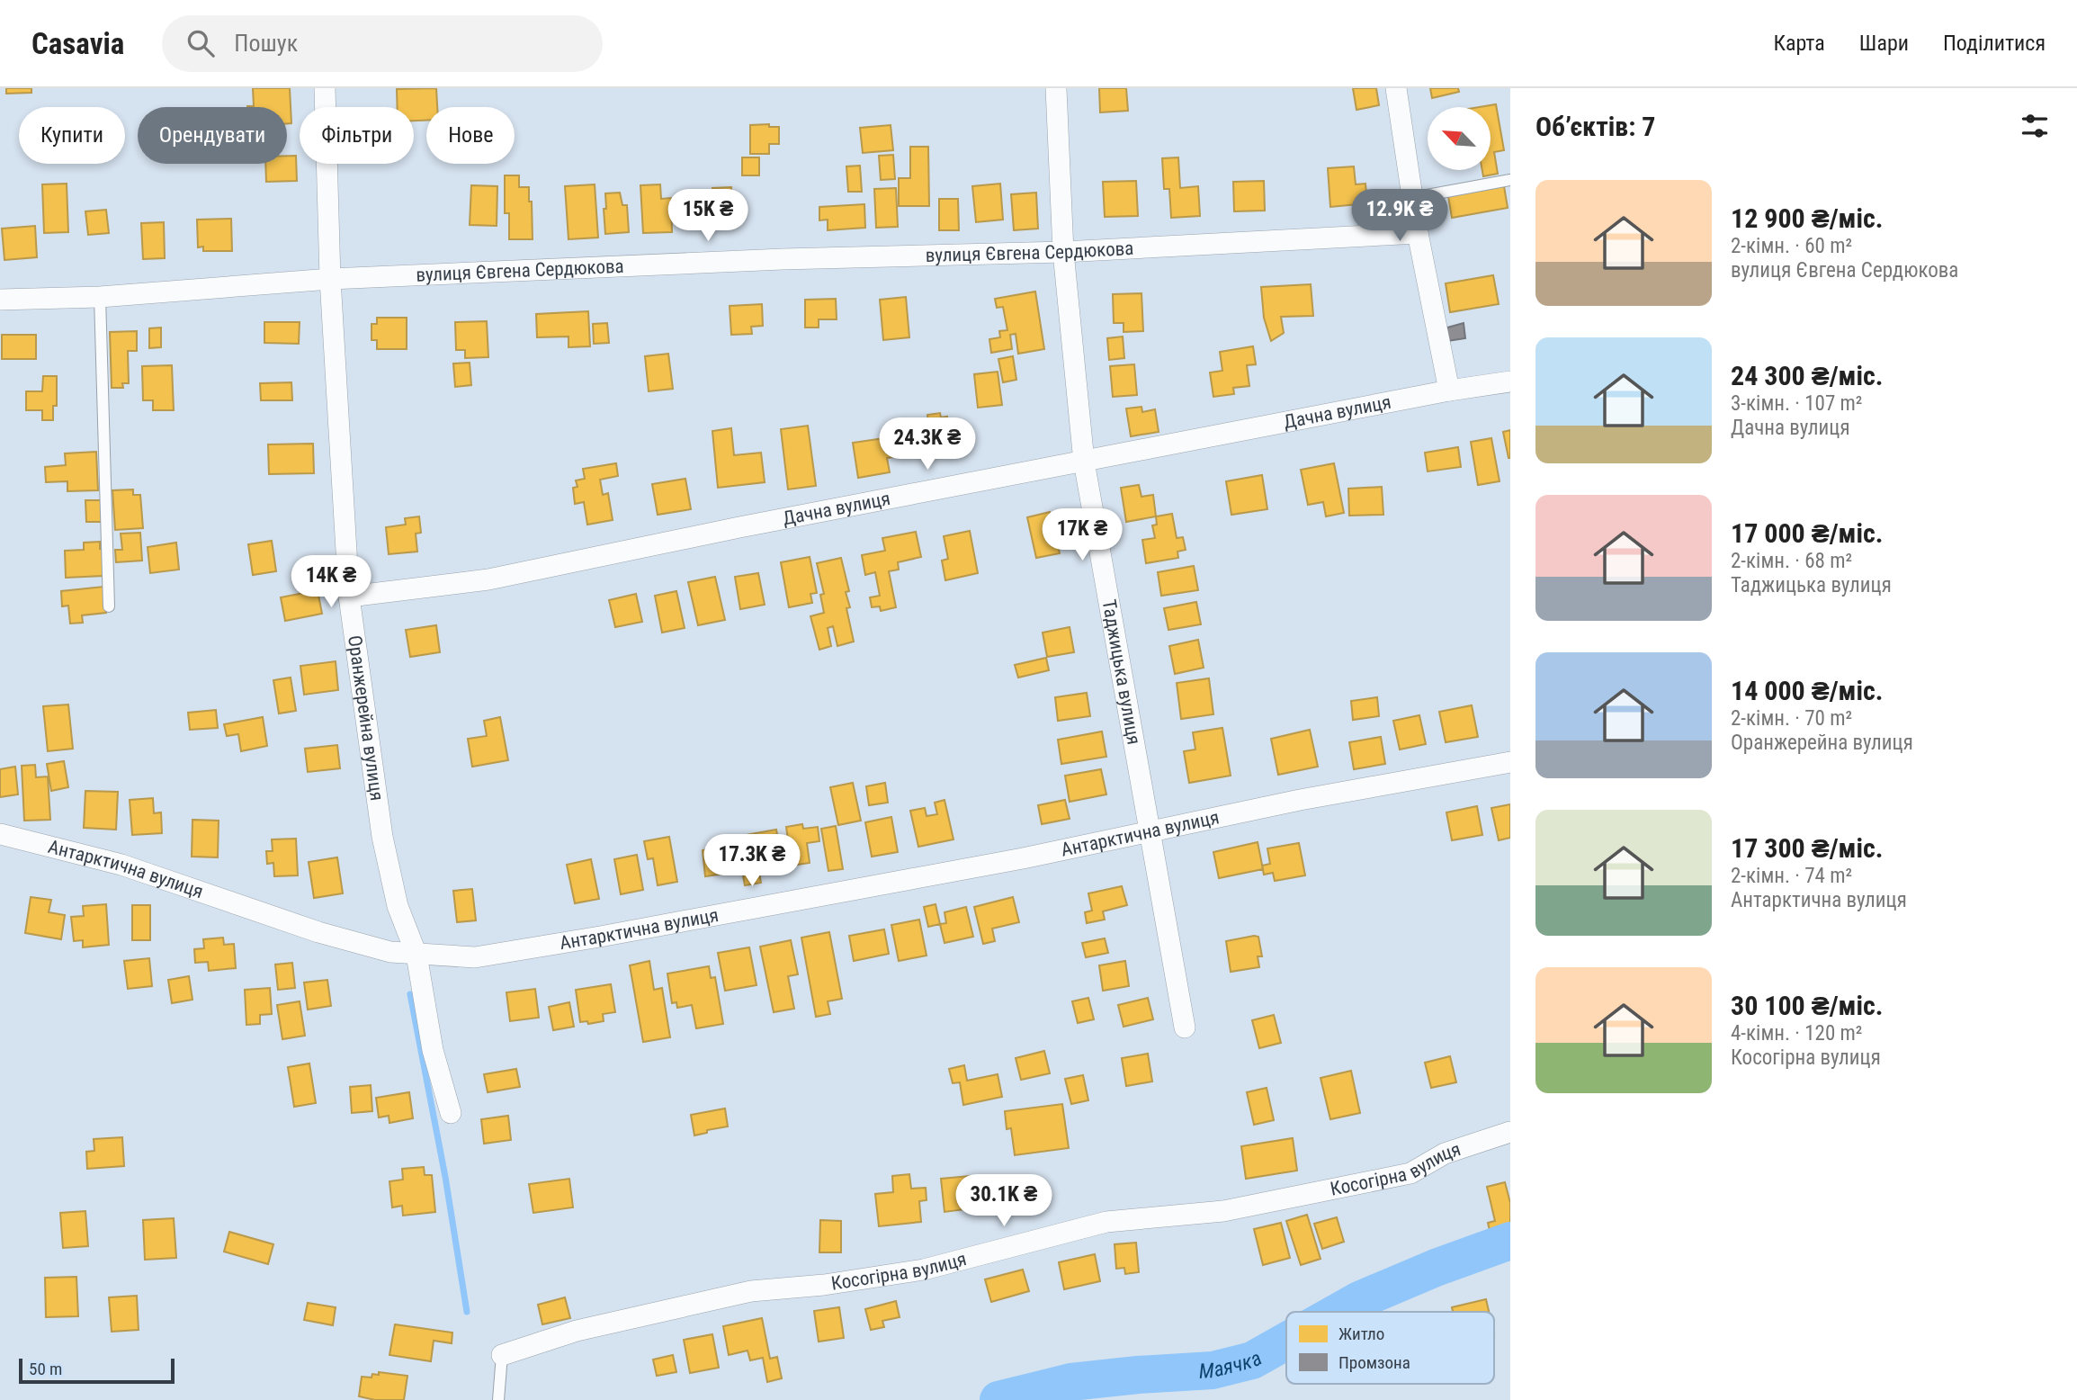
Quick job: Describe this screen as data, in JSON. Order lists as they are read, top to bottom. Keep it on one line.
{"streets":{"street":["вулиця Євгена Сердюкова","Дачна вулиця","Таджицька вулиця","Оранжерейна вулиця","Антарктична вулиця","Косогірна вулиця"]},"crossings":[["вулиця Євгена Сердюкова","Таджицька вулиця"],["вулиця Євгена Сердюкова","Оранжерейна вулиця"],["Дачна вулиця","Таджицька вулиця"],["Дачна вулиця","Оранжерейна вулиця"],["Таджицька вулиця","Антарктична вулиця"],["Оранжерейна вулиця","Антарктична вулиця"]],"water":["Маячка"],"legend":["Житло","Промзона"],"scale_bar":"50 m","north":"top left","page":{"header":"Casavia","search":"Пошук","nav":["Карта","Шари","Поділитися"],"heading":"Об’єктів: 7","chip":["Купити","Орендувати","Фільтри","Нове"],"list":[{"name":"12 900 ₴/міс.","note":"2-кімн. · 60 m² · вулиця Євгена Сердюкова"},{"name":"24 300 ₴/міс.","note":"3-кімн. · 107 m² · Дачна вулиця"},{"name":"17 000 ₴/міс.","note":"2-кімн. · 68 m² · Таджицька вулиця"},{"name":"14 000 ₴/міс.","note":"2-кімн. · 70 m² · Оранжерейна вулиця"},{"name":"17 300 ₴/міс.","note":"2-кімн. · 74 m² · Антарктична вулиця"},{"name":"30 100 ₴/міс.","note":"4-кімн. · 120 m² · Косогірна вулиця"}],"price":["15K ₴","12.9K ₴","24.3K ₴","17K ₴","14K ₴","17.3K ₴","30.1K ₴"],"scale":"50 m"}}
